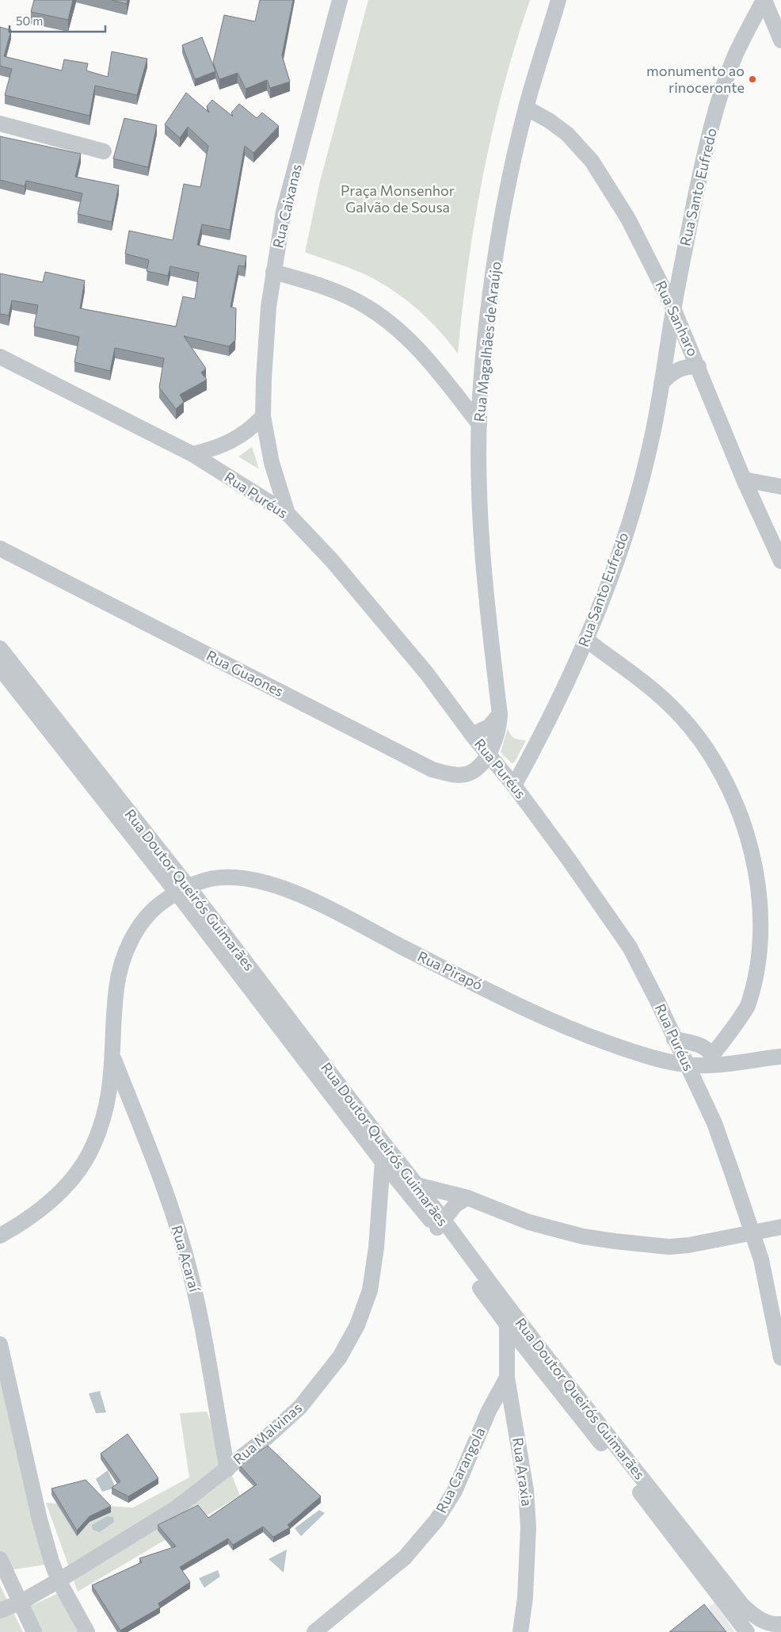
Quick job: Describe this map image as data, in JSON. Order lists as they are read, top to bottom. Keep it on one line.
{"streets":{"street":["Rua Santo Eufredo","Rua Caixanas","Rua Sanharo","Rua Magalhães de Araújo","Rua Puréus","Rua Guaones","Rua Doutor Queirós Guimarães","Rua Pirapó","Rua Acaraí","Rua Malvinas","Rua Carangola","Rua Araxia"]},"crossings":[["Rua Santo Eufredo","Rua Sanharo"],["Rua Santo Eufredo","Rua Puréus"],["Rua Caixanas","Rua Puréus"],["Rua Sanharo","Rua Magalhães de Araújo"],["Rua Magalhães de Araújo","Rua Puréus"],["Rua Magalhães de Araújo","Rua Guaones"],["Rua Puréus","Rua Guaones"],["Rua Puréus","Rua Pirapó"],["Rua Doutor Queirós Guimarães","Rua Pirapó"],["Rua Doutor Queirós Guimarães","Rua Malvinas"],["Rua Doutor Queirós Guimarães","Rua Carangola"],["Rua Doutor Queirós Guimarães","Rua Araxia"],["Rua Pirapó","Rua Acaraí"],["Rua Acaraí","Rua Malvinas"],["Rua Carangola","Rua Araxia"]],"parks":["Praça Monsenhor Galvão de Sousa"],"places":["monumento ao rinoceronte"],"scale_bar":"50 m"}
